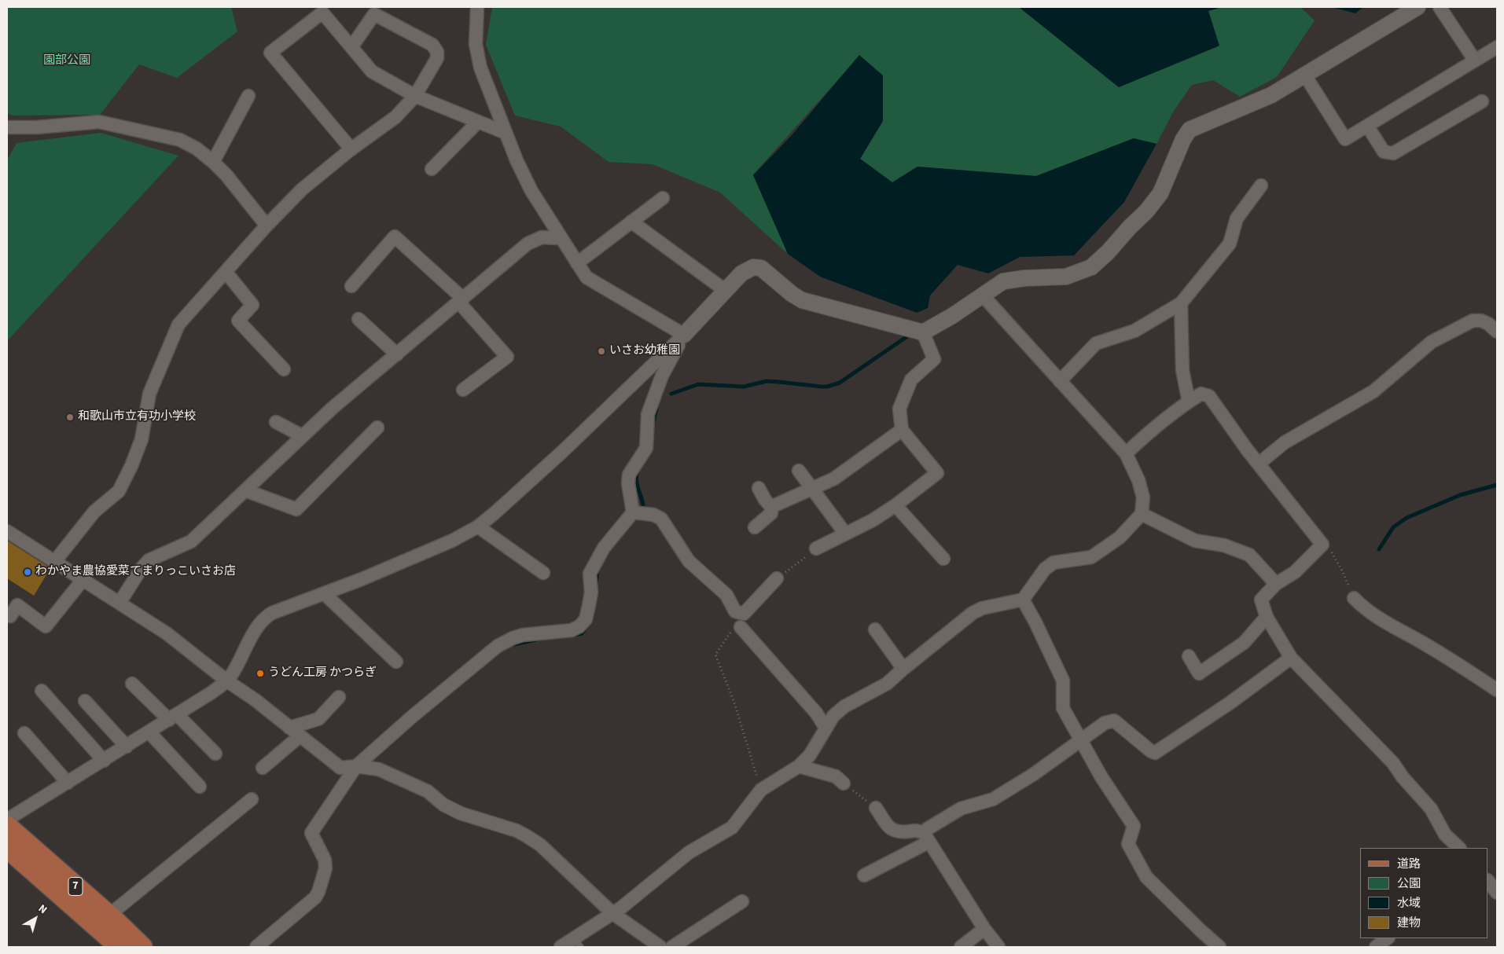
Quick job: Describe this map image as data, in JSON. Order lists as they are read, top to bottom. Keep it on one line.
{"streets":{"main road":["7"]},"parks":["園部公園"],"places":["いさお幼稚園","和歌山市立有功小学校","わかやま農協愛菜てまりっこいさお店","うどん工房 かつらぎ"],"legend":["道路","公園","水域","建物"],"north":"top right"}
